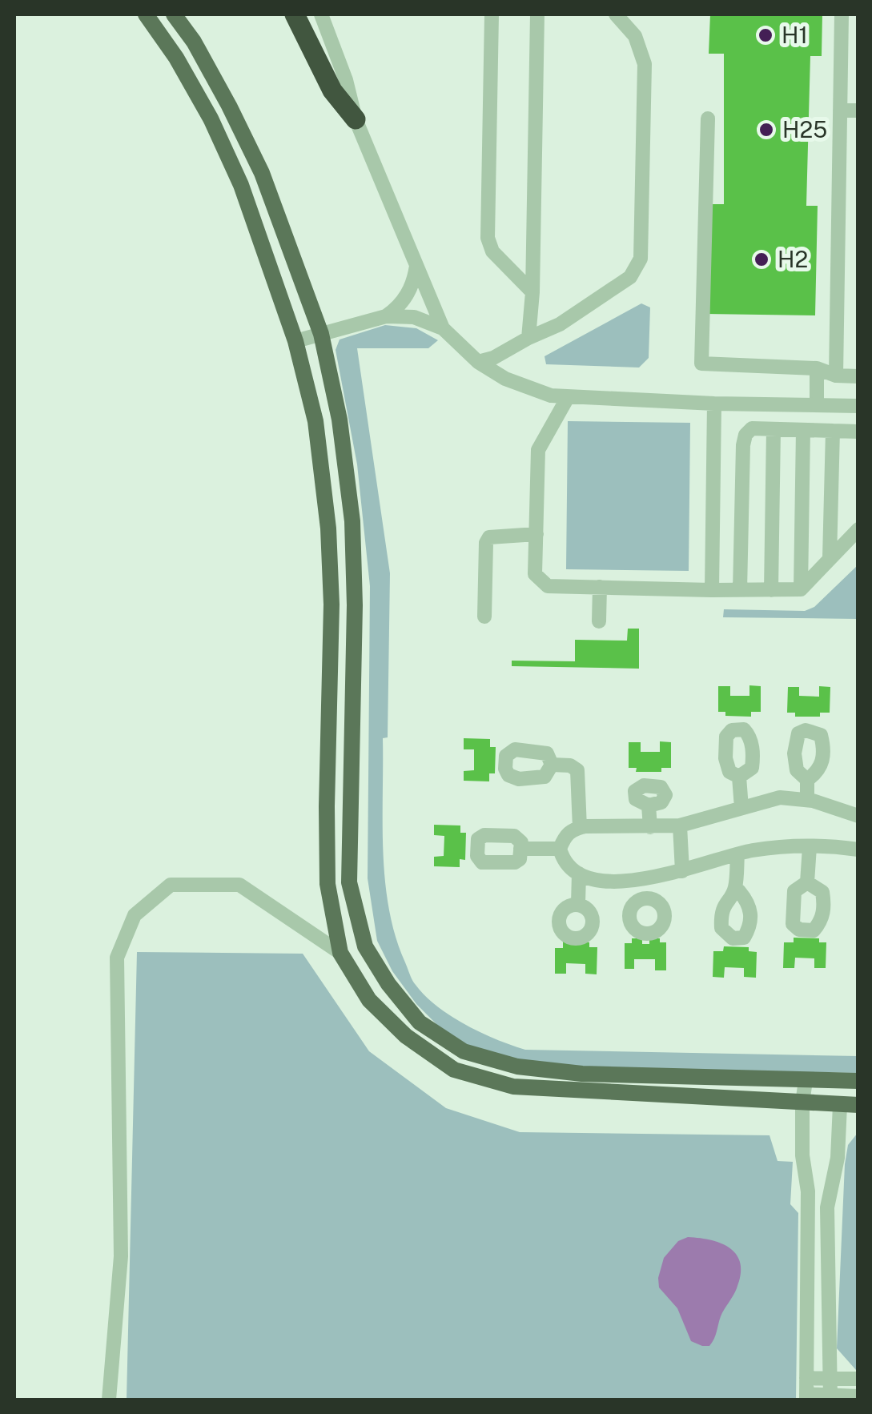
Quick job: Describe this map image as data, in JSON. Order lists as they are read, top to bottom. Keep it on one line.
{"places":["H1","H25","H2"]}
